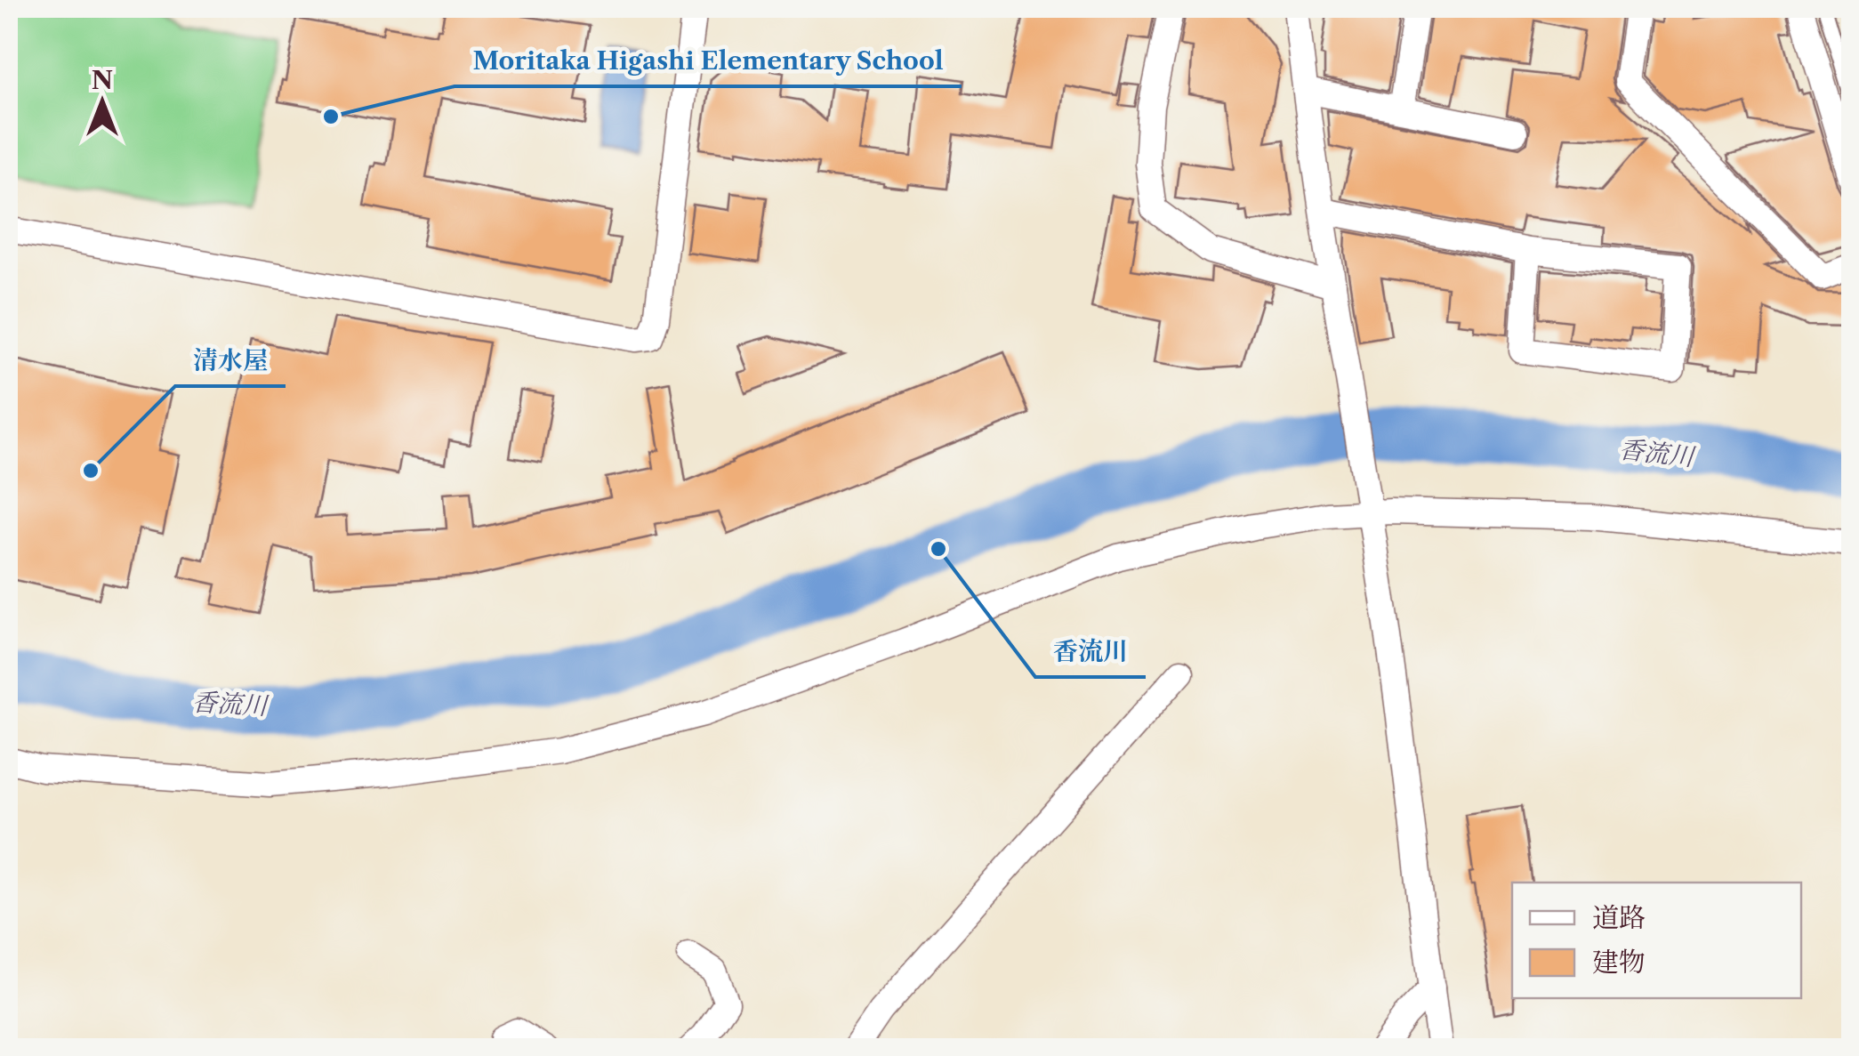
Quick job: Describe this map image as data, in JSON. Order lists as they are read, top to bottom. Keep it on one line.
{"water":["香流川"],"places":["Moritaka Higashi Elementary School","清水屋","香流川"],"legend":["道路","建物"],"north":"top"}
